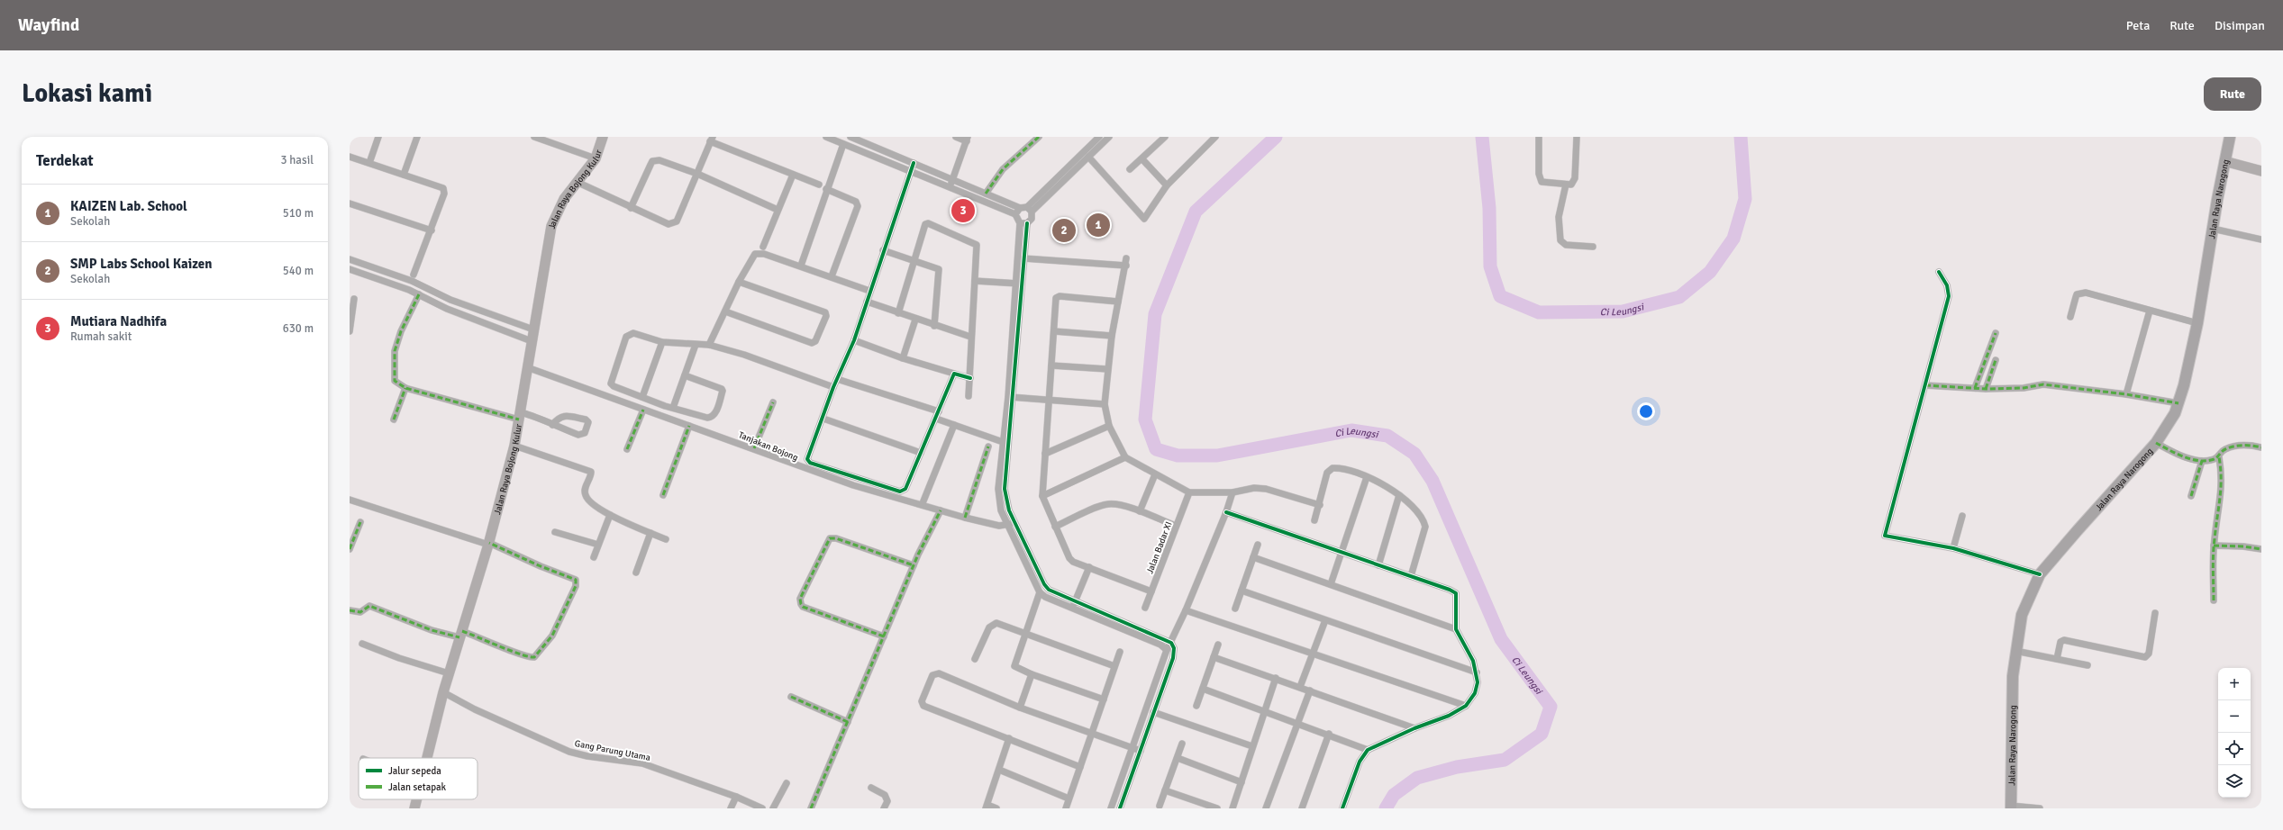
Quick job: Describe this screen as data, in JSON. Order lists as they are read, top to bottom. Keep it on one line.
{"streets":{"main road":["Jalan Raya Bojong Kulur","Jalan Raya Narogong"],"street":["Tanjakan Bojong","Jalan Badar XI","Gang Parung Utama"]},"crossings":[["Jalan Raya Bojong Kulur","Tanjakan Bojong"],["Jalan Raya Bojong Kulur","Gang Parung Utama"]],"water":["Ci Leungsi"],"legend":["Jalur sepeda","Jalan setapak"],"page":{"header":"Wayfind","nav":["Peta","Rute","Disimpan"],"buttons":"Rute","title":"Lokasi kami","heading":["Terdekat","3 hasil"],"list":[{"mark":"1","name":"KAIZEN Lab. School","note":"Sekolah","value":"510 m"},{"mark":"2","name":"SMP Labs School Kaizen","note":"Sekolah","value":"540 m"},{"mark":"3","name":"Mutiara Nadhifa","note":"Rumah sakit","value":"630 m"}],"pins":["3","1","2"],"map_buttons":["+","−"]}}
